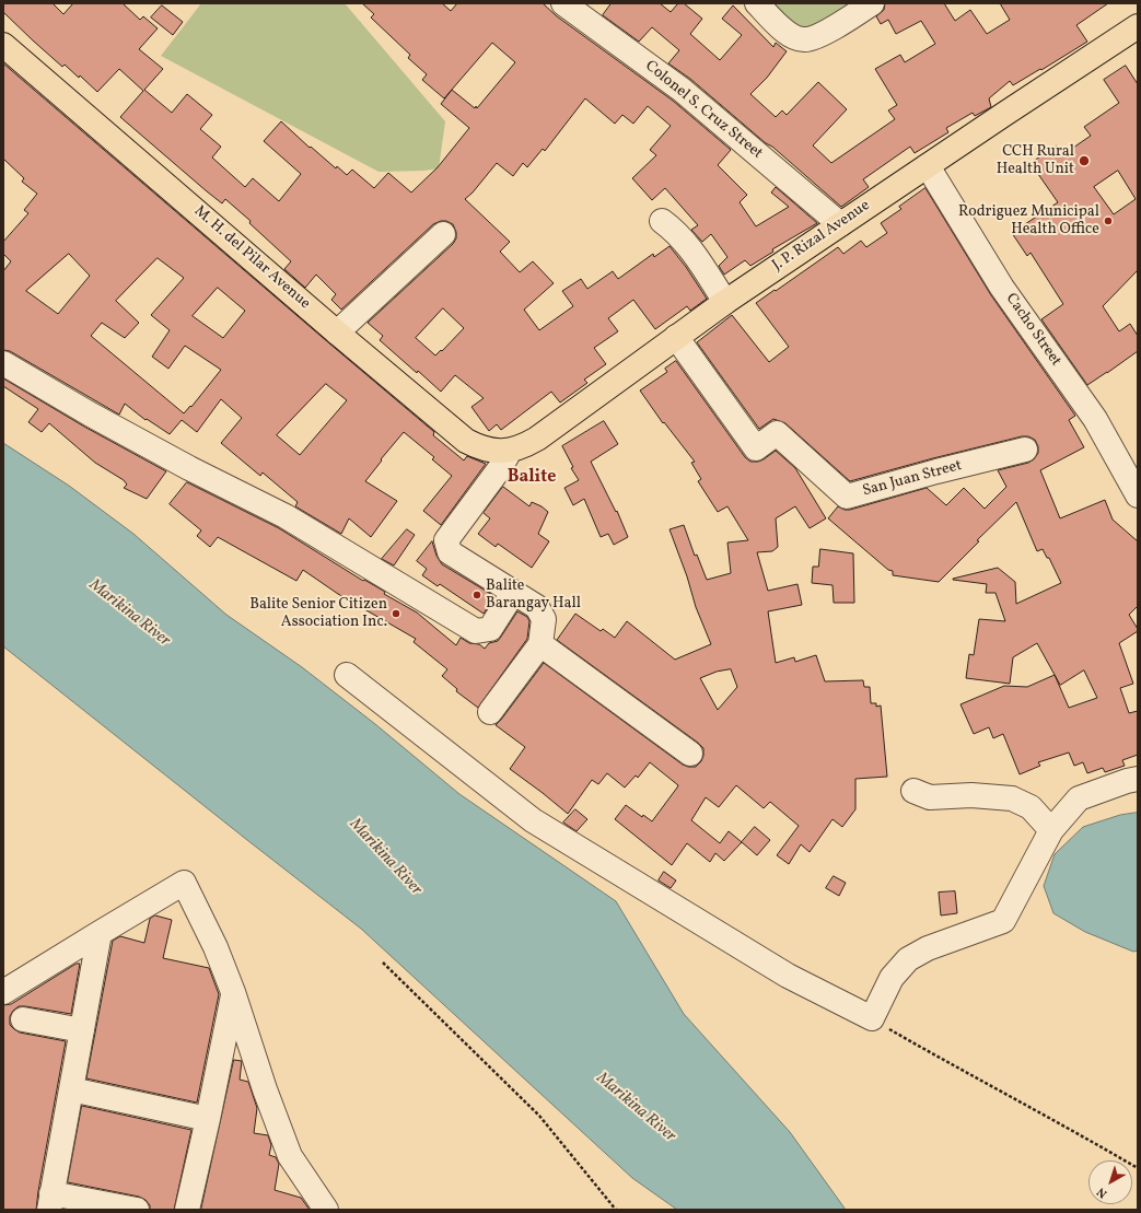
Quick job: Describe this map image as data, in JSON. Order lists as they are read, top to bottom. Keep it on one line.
{"streets":{"main road":["J. P. Rizal Avenue","M. H. del Pilar Avenue"],"street":["Colonel S. Cruz Street","Cacho Street","San Juan Street"]},"crossings":[["Colonel S. Cruz Street","J. P. Rizal Avenue"],["J. P. Rizal Avenue","M. H. del Pilar Avenue"],["J. P. Rizal Avenue","Cacho Street"],["J. P. Rizal Avenue","San Juan Street"]],"districts":["Balite"],"water":["Marikina River"],"places":["CCH Rural Health Unit","Rodriguez Municipal Health Office","Balite Barangay Hall","Balite Senior Citizen Association Inc."],"north":"bottom left"}
